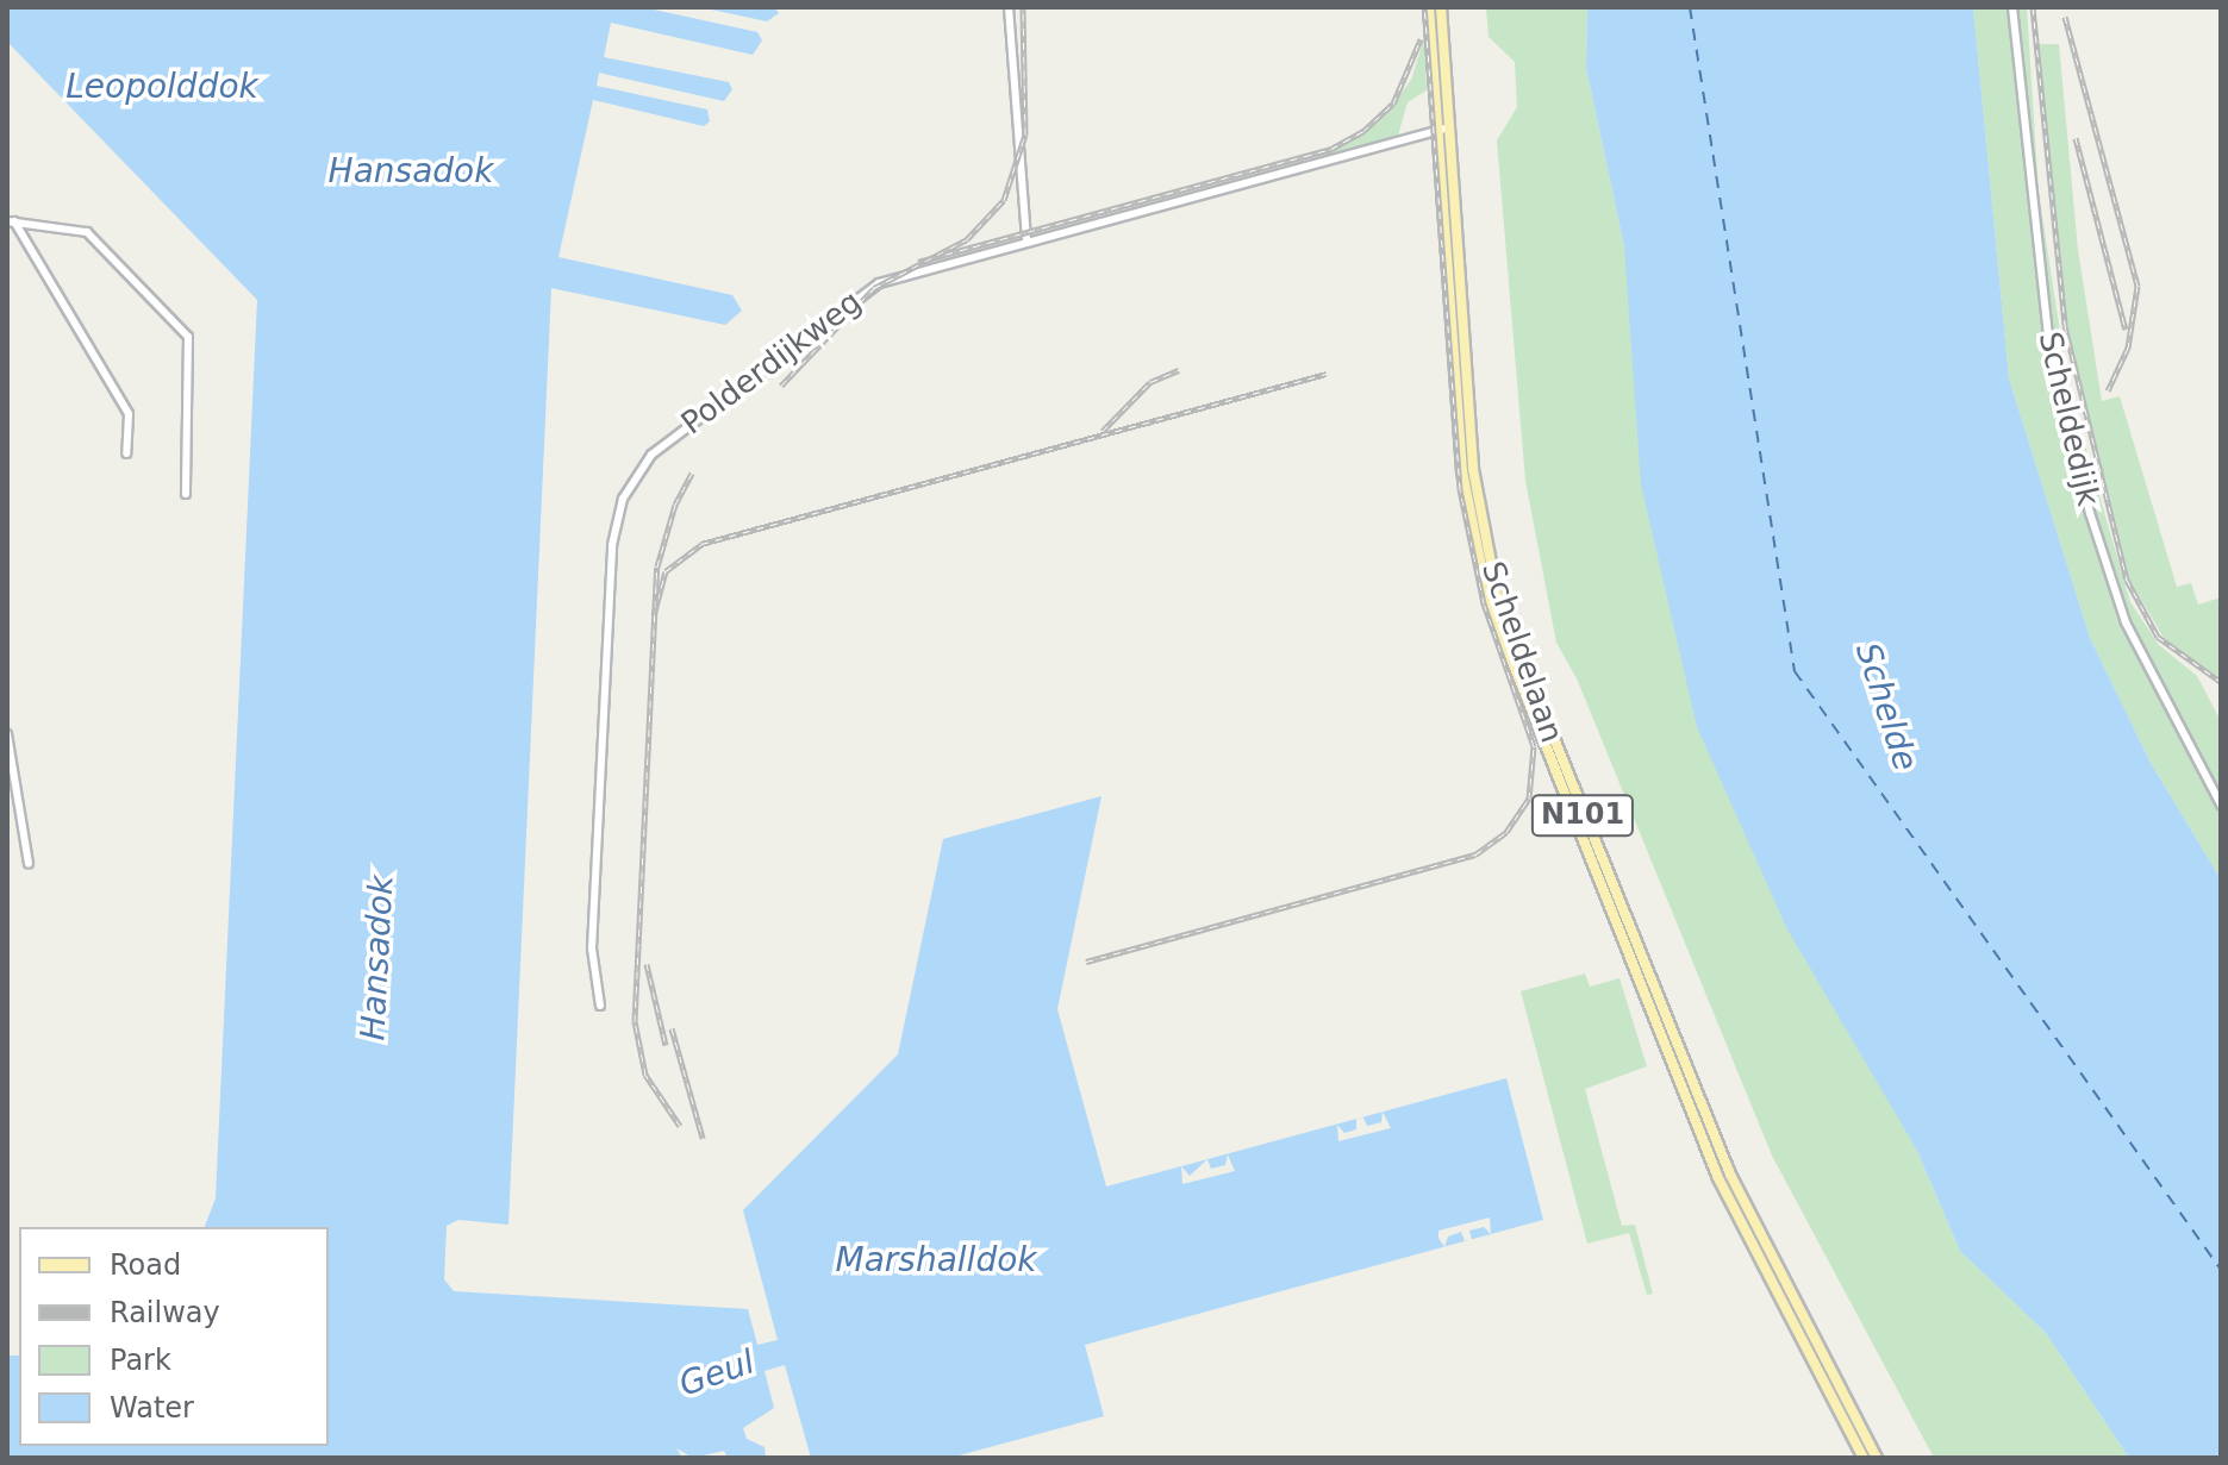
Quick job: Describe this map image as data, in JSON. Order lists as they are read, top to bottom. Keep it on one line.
{"streets":{"main road":["Scheldelaan","N101"],"street":["Polderdijkweg","Scheldedijk"]},"crossings":[["Polderdijkweg","Scheldelaan"]],"water":["Leopolddok","Hansadok","Schelde","Marshalldok","Geul"],"legend":["Road","Railway","Park","Water"]}
